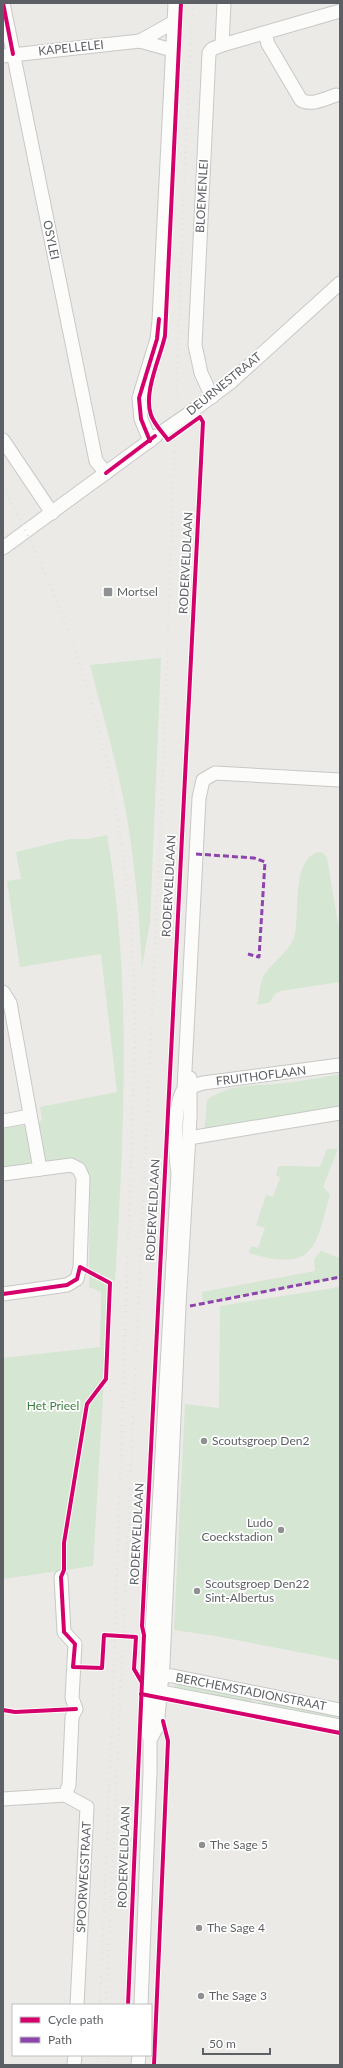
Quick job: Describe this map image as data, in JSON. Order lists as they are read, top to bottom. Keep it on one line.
{"streets":{"street":["KAPELLELEI","BLOEMENLEI","OSYLEI","DEURNESTRAAT","RODERVELDLAAN","FRUITHOFLAAN","BERCHEMSTADIONSTRAAT","SPOORWEGSTRAAT"]},"crossings":[["KAPELLELEI","OSYLEI"],["BLOEMENLEI","DEURNESTRAAT"],["OSYLEI","DEURNESTRAAT"],["RODERVELDLAAN","FRUITHOFLAAN"],["RODERVELDLAAN","BERCHEMSTADIONSTRAAT"]],"parks":["Het Prieel"],"places":{"transit":["Mortsel"],"other":["Scoutsgroep Den2","Ludo Coeckstadion","Scoutsgroep Den22 Sint-Albertus","The Sage 5","The Sage 4","The Sage 3"]},"legend":["Cycle path","Path"],"scale_bar":"50 m"}
